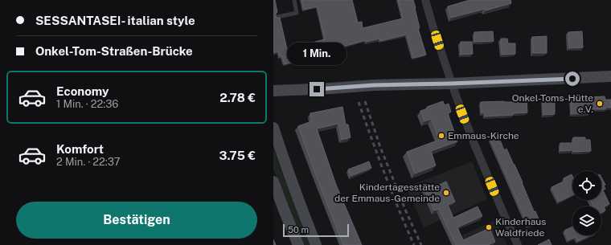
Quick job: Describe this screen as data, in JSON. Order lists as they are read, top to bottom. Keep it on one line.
{"places":["Onkel-Toms-Hütte e.V.","Emmaus-Kirche","Kindertagesstätte der Emmaus-Gemeinde","Kinderhaus Waldfriede"],"scale_bar":"50 m","page":{"banner":["SESSANTASEI- italian style","Onkel-Tom-Straßen-Brücke"],"bubble":"1 Min.","list":[{"name":"Economy","note":"1 Min. · 22:36","value":"2.78 €"},{"name":"Komfort","note":"2 Min. · 22:37","value":"3.75 €"}],"buttons":"Bestätigen","scale":"50 m"}}
